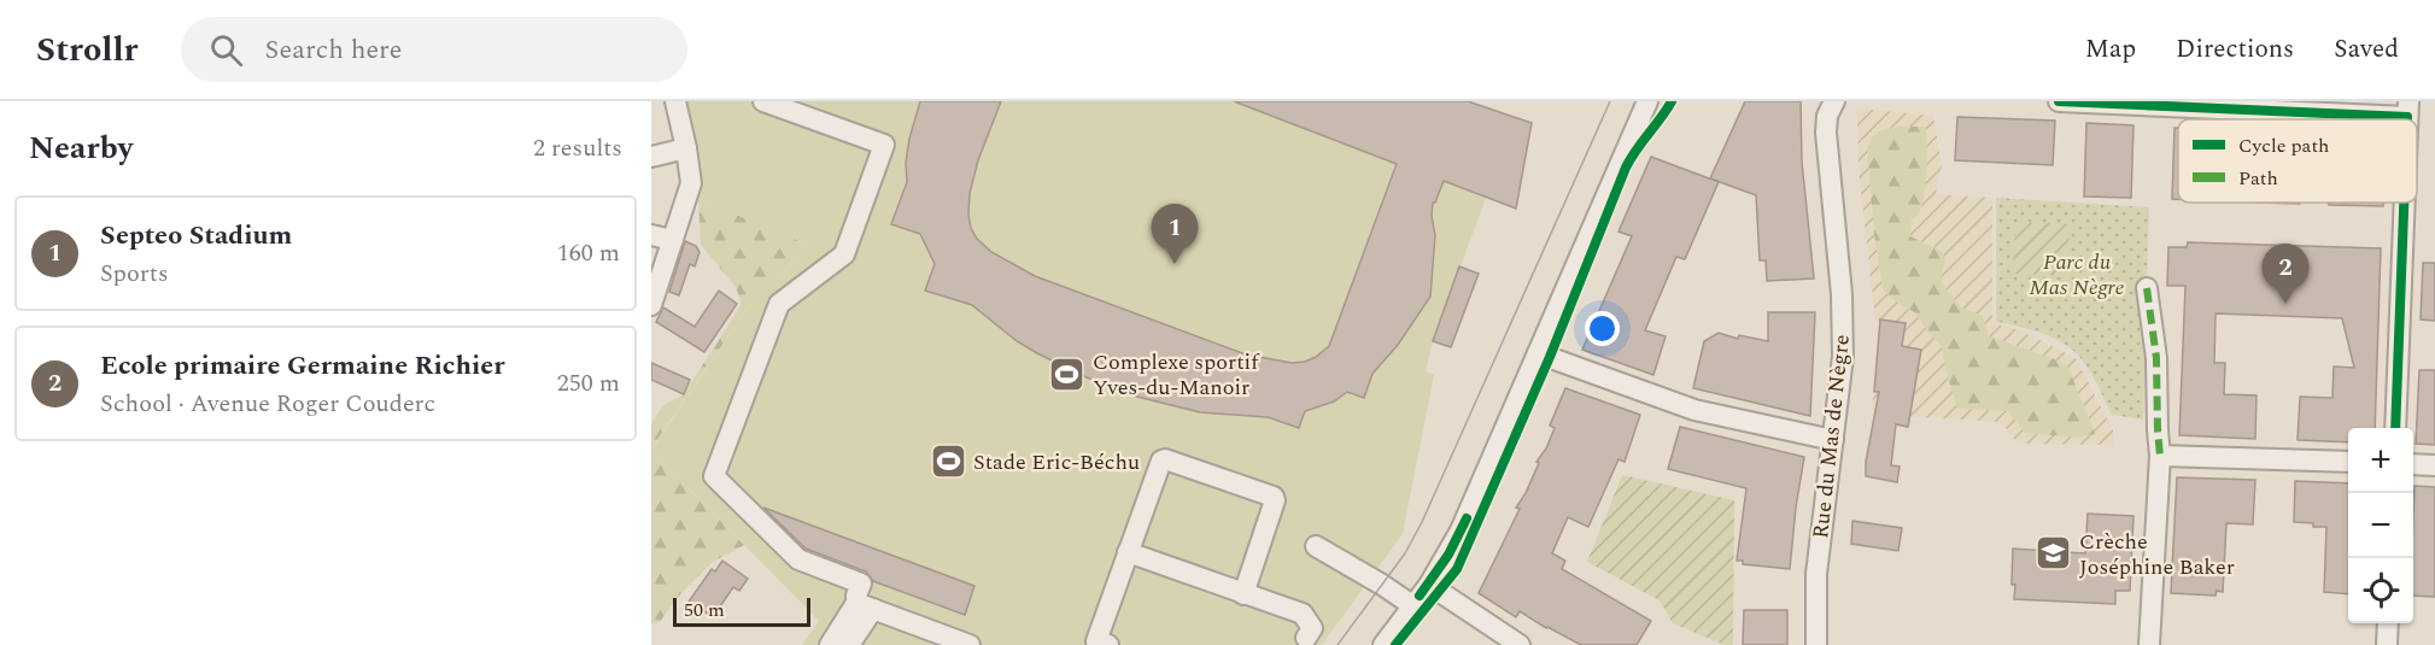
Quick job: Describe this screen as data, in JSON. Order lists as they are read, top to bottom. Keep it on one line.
{"streets":{"street":["Rue du Mas de Nègre"]},"parks":["Parc du Mas Nègre"],"places":{"sports":["Complexe sportif Yves-du-Manoir","Stade Eric-Béchu"],"school or university":["Crèche Joséphine Baker"]},"legend":["Cycle path","Path"],"scale_bar":"50 m","page":{"header":"Strollr","search":"Search here","nav":["Map","Directions","Saved"],"heading":["Nearby","2 results"],"list":[{"mark":"1","name":"Septeo Stadium","note":"Sports","value":"160 m"},{"mark":"2","name":"Ecole primaire Germaine Richier","note":"School · Avenue Roger Couderc","value":"250 m"}],"pins":["1","2"],"map_buttons":["+","−"],"scale":"50 m"}}
